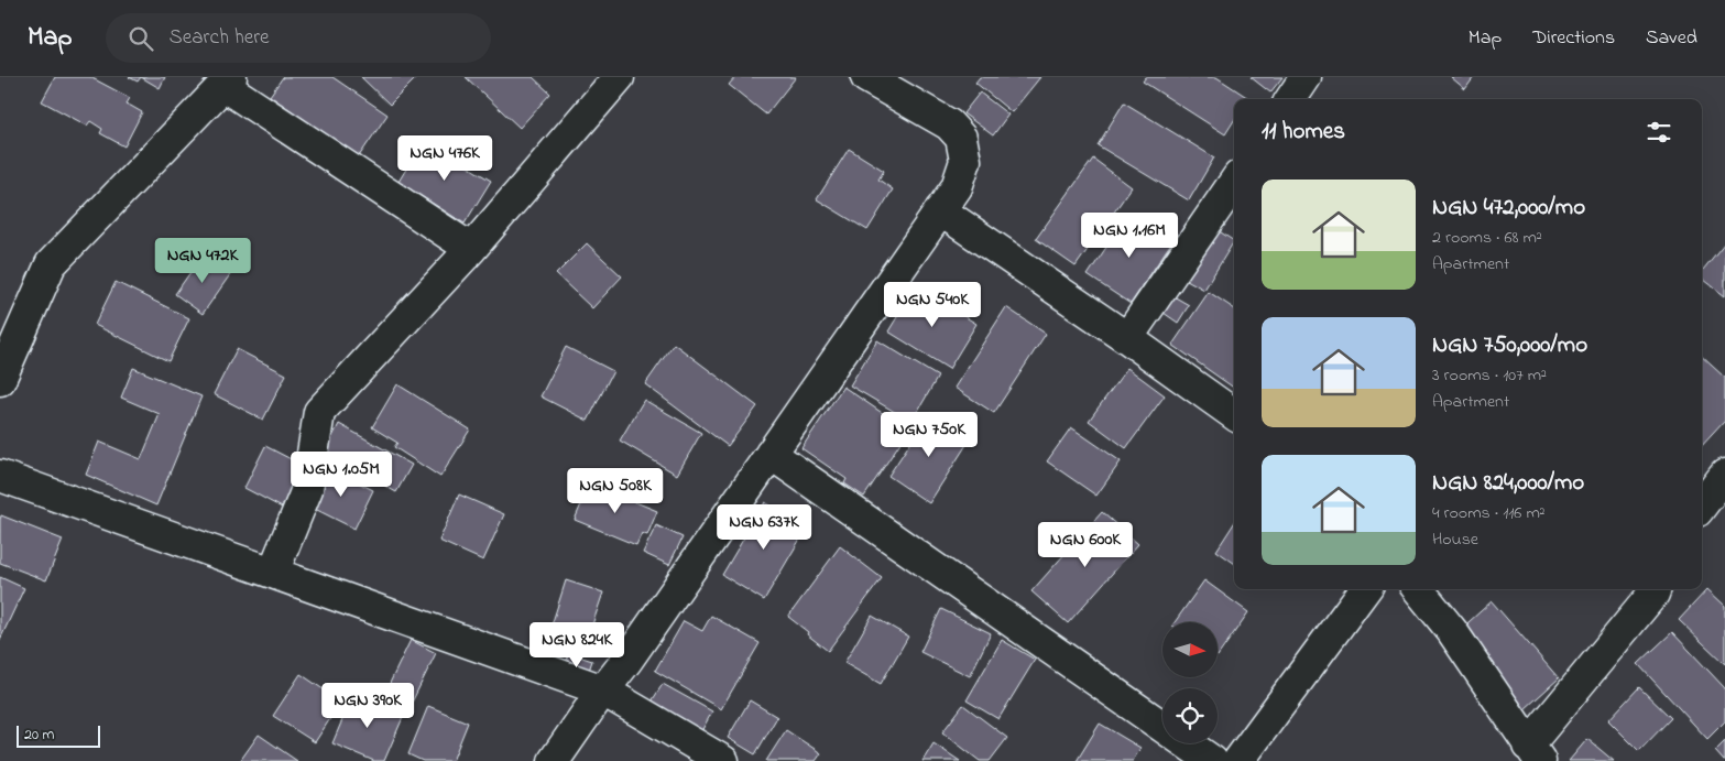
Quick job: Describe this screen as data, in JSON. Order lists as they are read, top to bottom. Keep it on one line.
{"scale_bar":"20 m","north":"right","page":{"header":"Map","search":"Search here","nav":["Map","Directions","Saved"],"heading":"11 homes","price":["NGN 476K","NGN 1.16M","NGN 472K","NGN 540K","NGN 750K","NGN 1.05M","NGN 508K","NGN 637K","NGN 600K","NGN 824K","NGN 390K"],"list":[{"name":"NGN 472,000/mo","note":"2 rooms · 68 m² · Apartment"},{"name":"NGN 750,000/mo","note":"3 rooms · 107 m² · Apartment"},{"name":"NGN 824,000/mo","note":"4 rooms · 116 m² · House"}],"scale":"20 m"}}
